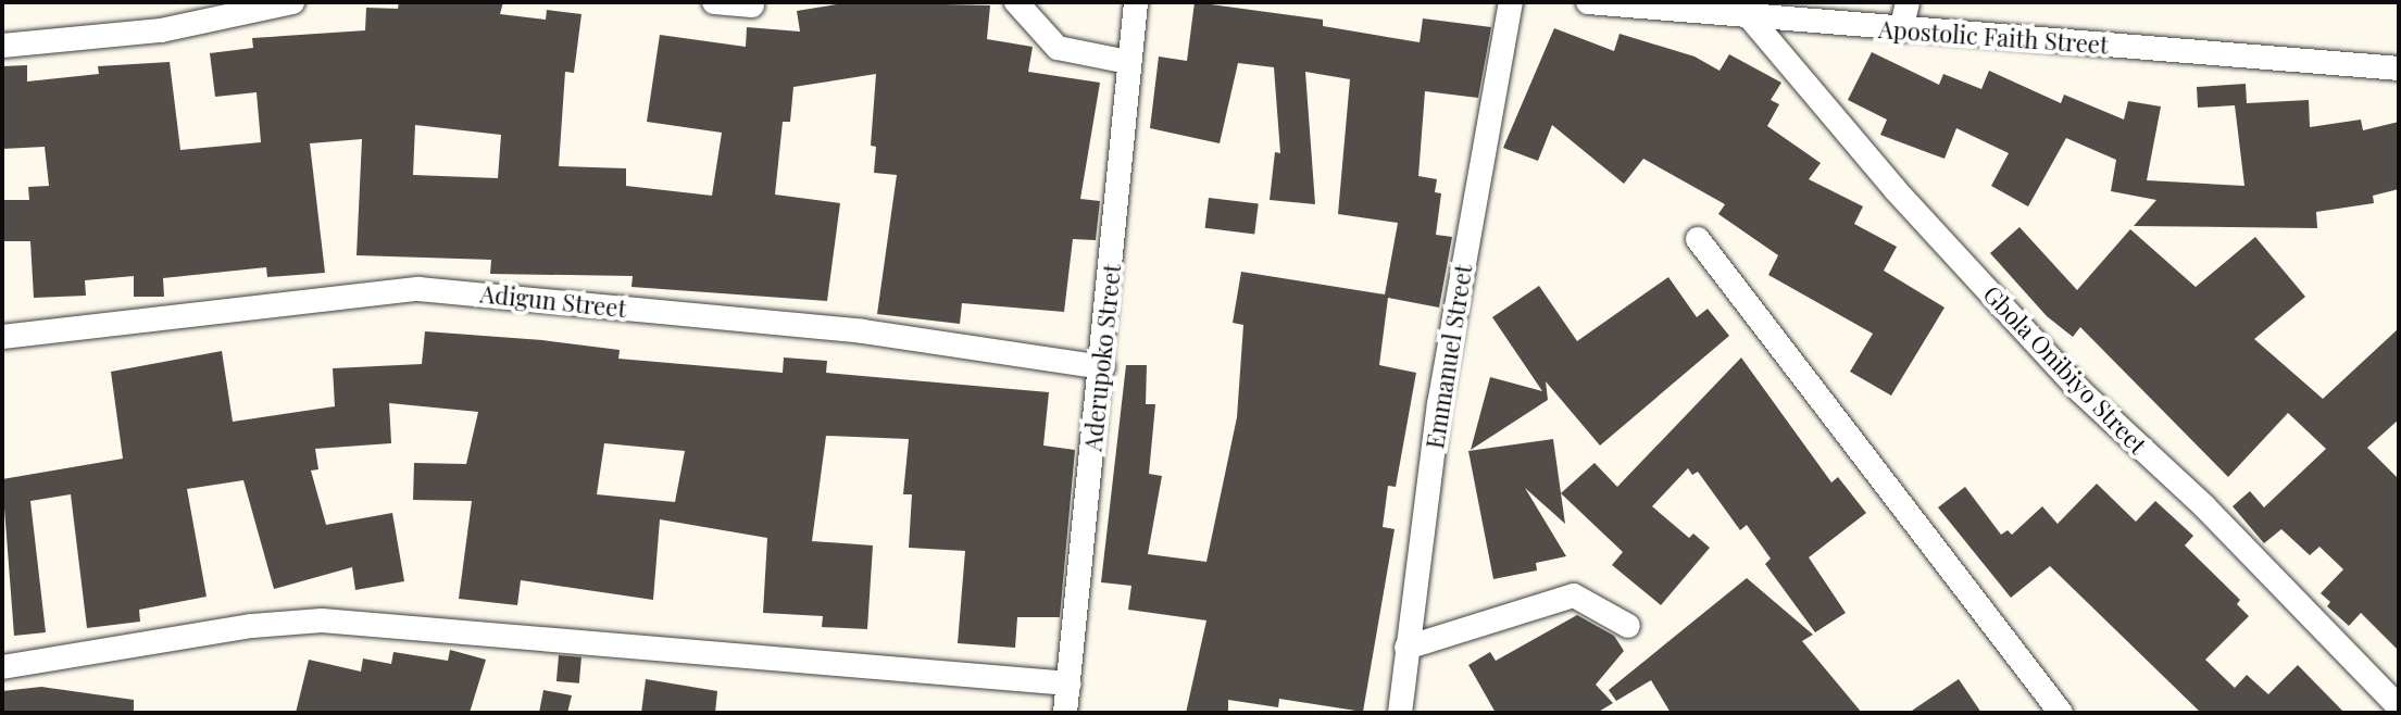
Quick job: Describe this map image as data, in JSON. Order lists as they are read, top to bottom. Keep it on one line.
{"streets":{"street":["Apostolic Faith Street","Adigun Street","Emmanuel Street","Aderupoko Street","Gbola Onibiyo Street"]},"crossings":[["Apostolic Faith Street","Gbola Onibiyo Street"],["Adigun Street","Aderupoko Street"]]}
